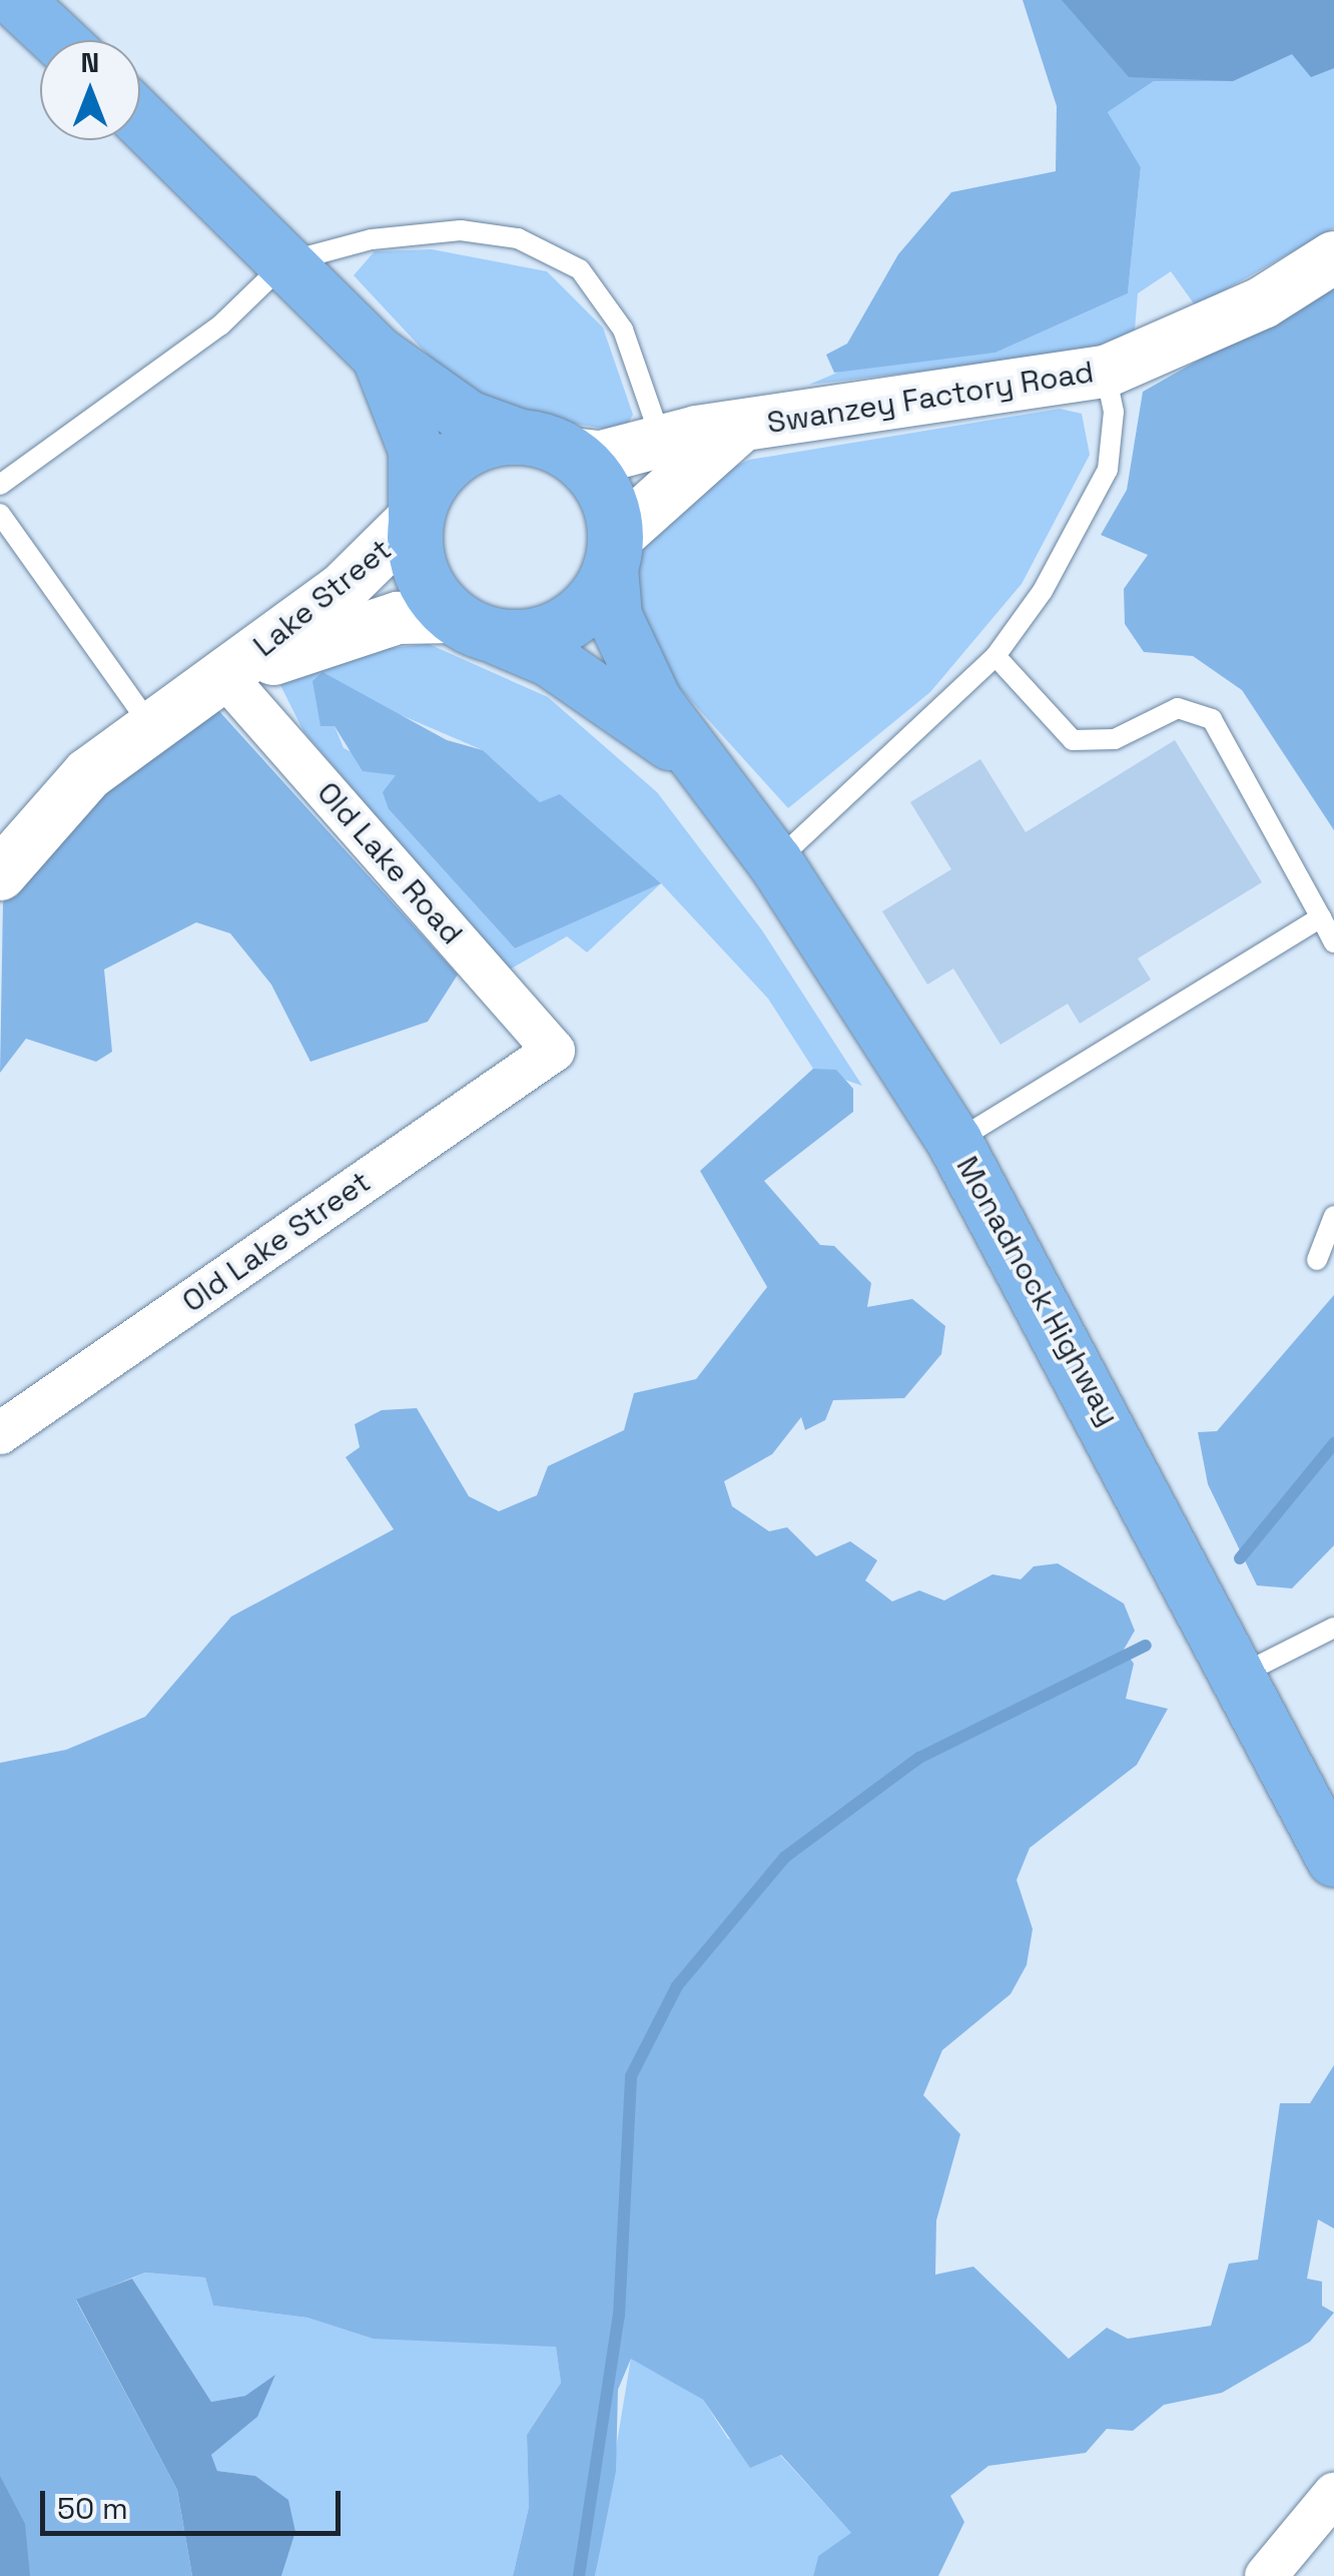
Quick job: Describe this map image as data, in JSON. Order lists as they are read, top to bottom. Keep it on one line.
{"streets":{"highway":["Monadnock Highway"],"street":["Swanzey Factory Road","Lake Street","Old Lake Road","Old Lake Street"]},"crossings":[["Swanzey Factory Road","Lake Street"],["Swanzey Factory Road","Monadnock Highway"],["Lake Street","Old Lake Road"],["Lake Street","Monadnock Highway"],["Old Lake Road","Old Lake Street"]],"scale_bar":"50 m","north":"top"}
